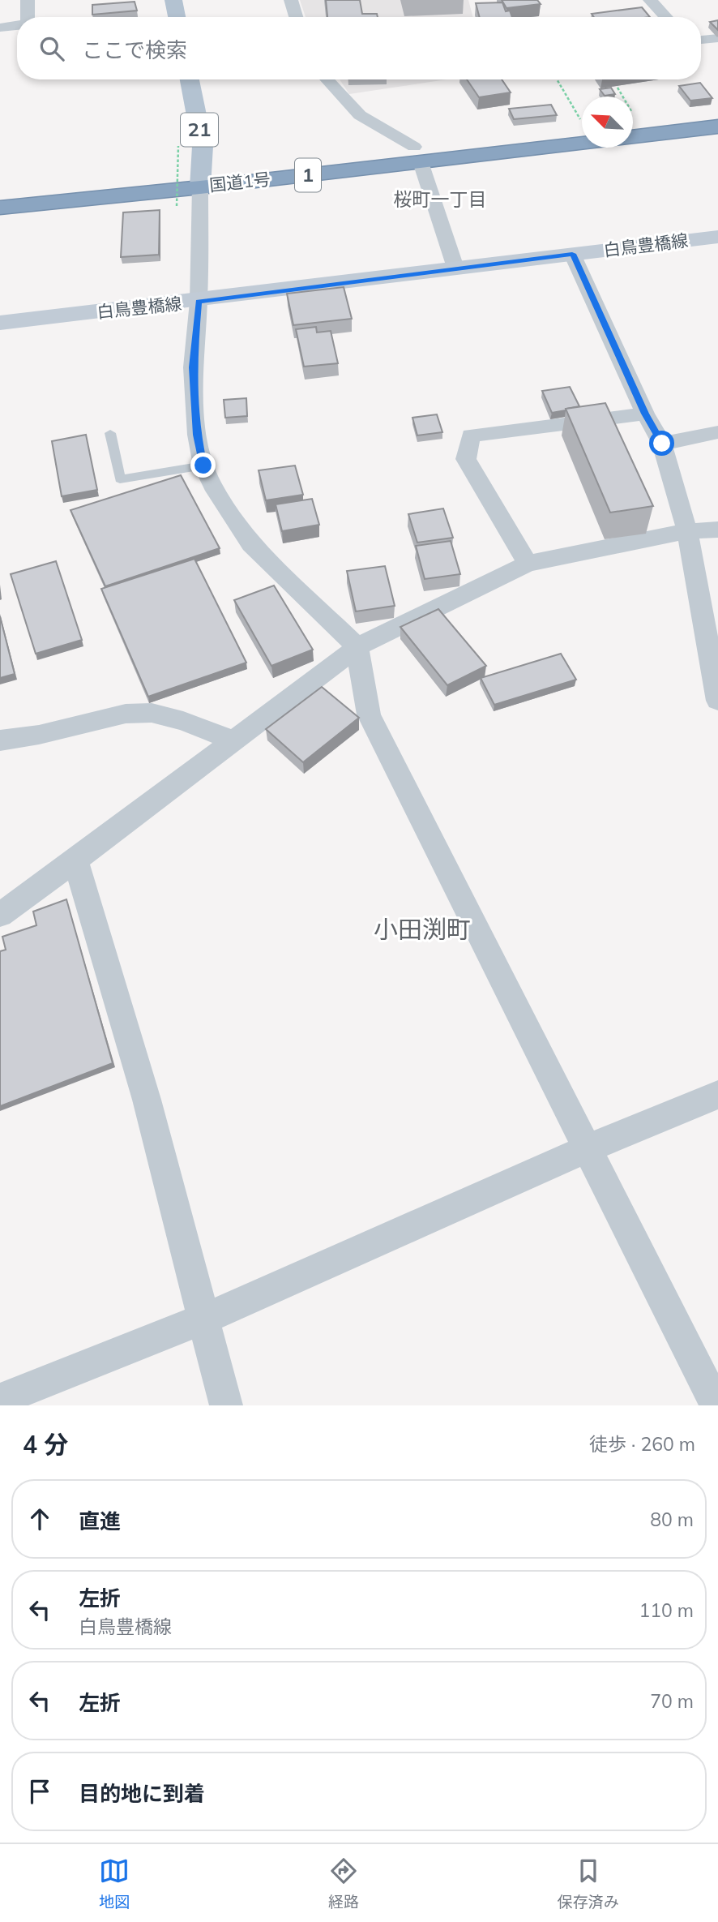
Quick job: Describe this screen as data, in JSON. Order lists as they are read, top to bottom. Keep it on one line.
{"streets":{"highway":["1","国道1号"],"main road":["21","白鳥豊橋線"]},"crossings":[["21","国道1号"]],"districts":["桜町一丁目","小田渕町"],"north":"top left","page":{"search":"ここで検索","heading":["4 分","徒歩 · 260 m"],"list":[["直進","80 m"],["左折","白鳥豊橋線","110 m"],["左折","70 m"],"目的地に到着"],"nav":["地図","経路","保存済み"]}}
